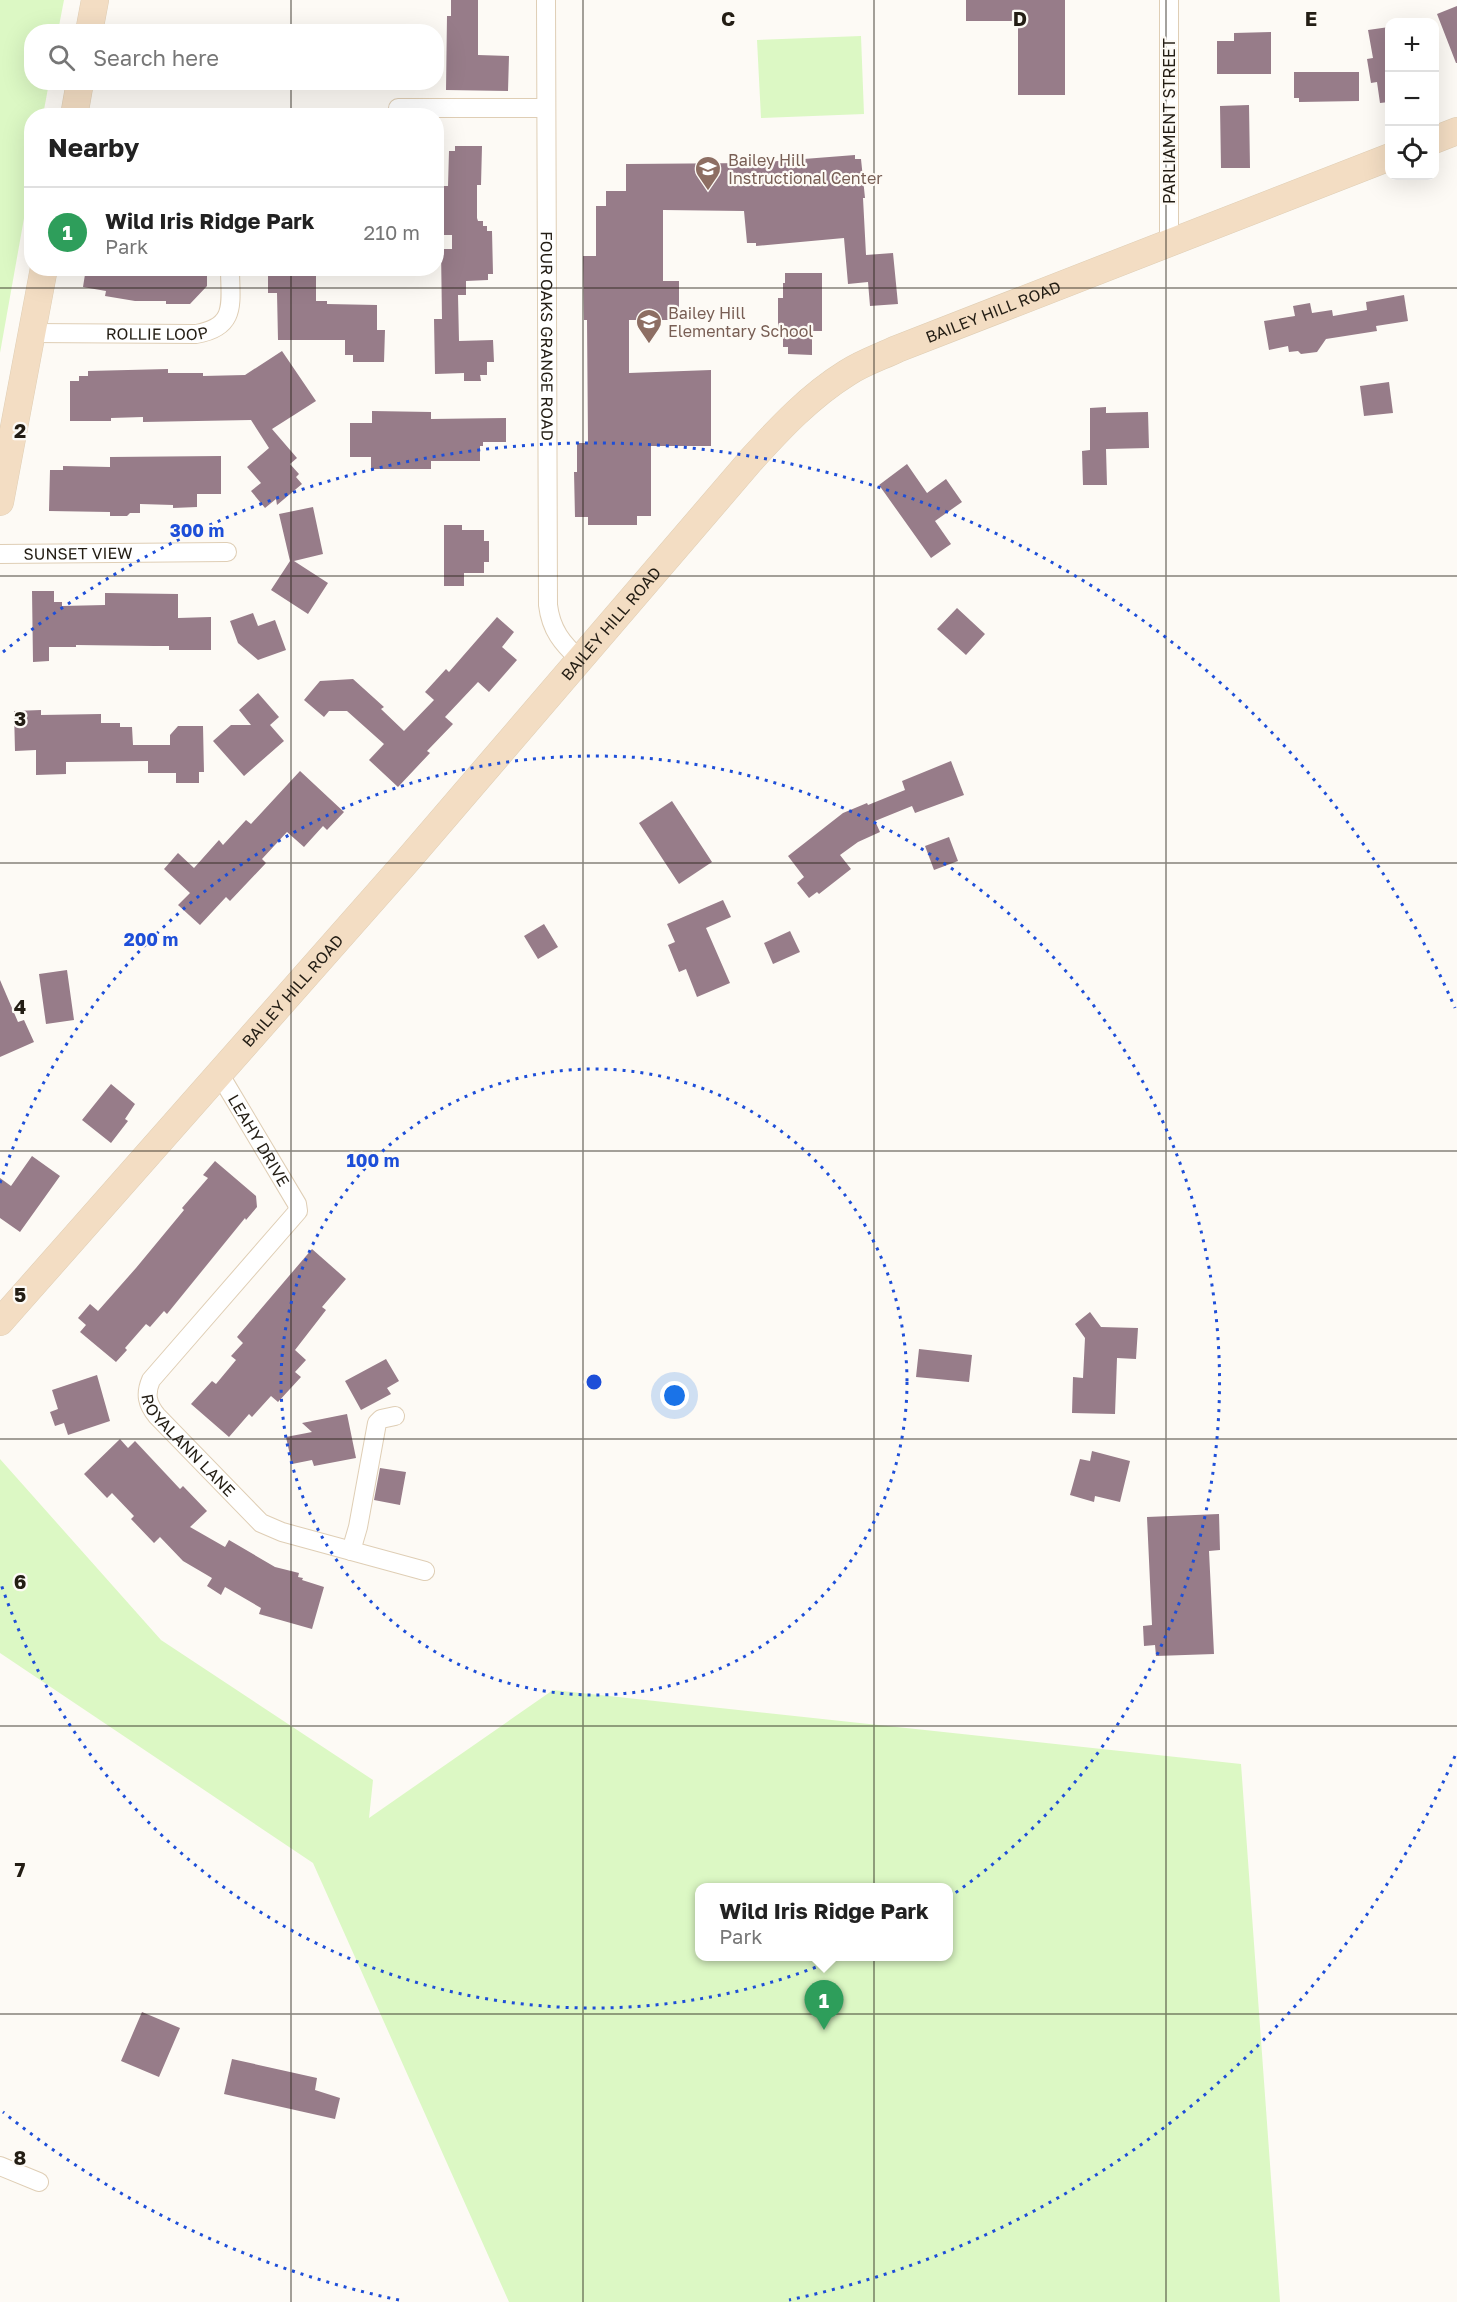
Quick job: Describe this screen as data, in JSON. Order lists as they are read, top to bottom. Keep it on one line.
{"streets":{"main road":["BAILEY HILL ROAD"],"street":["PARLIAMENT STREET","ROLLIE LOOP","FOUR OAKS GRANGE ROAD","SUNSET VIEW","LEAHY DRIVE","ROYALANN LANE"]},"crossings":[["PARLIAMENT STREET","BAILEY HILL ROAD"],["BAILEY HILL ROAD","FOUR OAKS GRANGE ROAD"],["BAILEY HILL ROAD","LEAHY DRIVE"],["LEAHY DRIVE","ROYALANN LANE"]],"places":{"school or university":["Bailey Hill Instructional Center","Bailey Hill Elementary School"]},"page":{"map_buttons":["+","−"],"search":"Search here","heading":"Nearby","list":[{"mark":"1","name":"Wild Iris Ridge Park","note":"Park","value":"210 m"}],"popup":["Wild Iris Ridge Park","Park"],"pins":"1"},"grid":{"columns":["C","D","E"],"rows":["2","3","4","5","6","7","8"]},"rings":["300 m","200 m","100 m"]}
